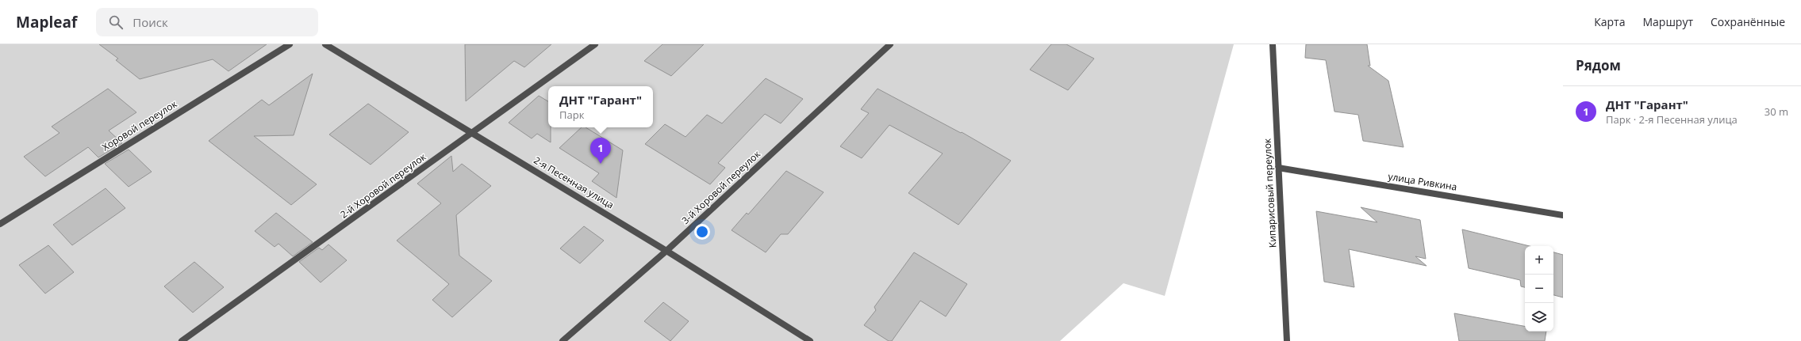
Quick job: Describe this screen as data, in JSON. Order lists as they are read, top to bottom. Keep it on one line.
{"streets":{"street":["Хоровой переулок","улица Ривкина","2-я Песенная улица","2-й Хоровой переулок","3-й Хоровой переулок","Кипарисовый переулок"]},"crossings":[["улица Ривкина","Кипарисовый переулок"],["2-я Песенная улица","2-й Хоровой переулок"],["2-я Песенная улица","3-й Хоровой переулок"]],"page":{"header":"Mapleaf","search":"Поиск","nav":["Карта","Маршрут","Сохранённые"],"heading":"Рядом","list":[{"mark":"1","name":"ДНТ \"Гарант\"","note":"Парк · 2-я Песенная улица","value":"30 m"}],"popup":["ДНТ \"Гарант\"","Парк"],"pins":"1","map_buttons":["+","−"]}}
